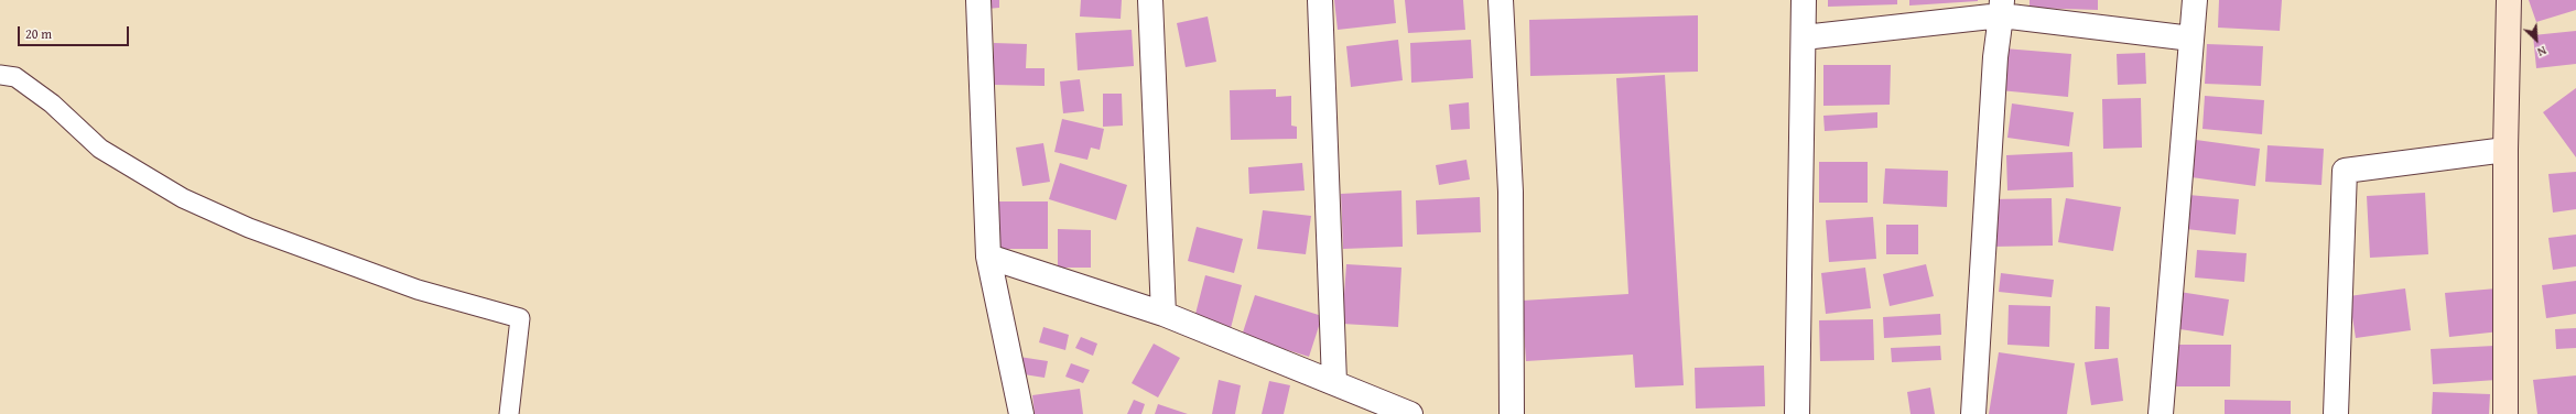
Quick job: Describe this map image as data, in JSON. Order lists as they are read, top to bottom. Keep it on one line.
{"scale_bar":"20 m","north":"bottom right"}
